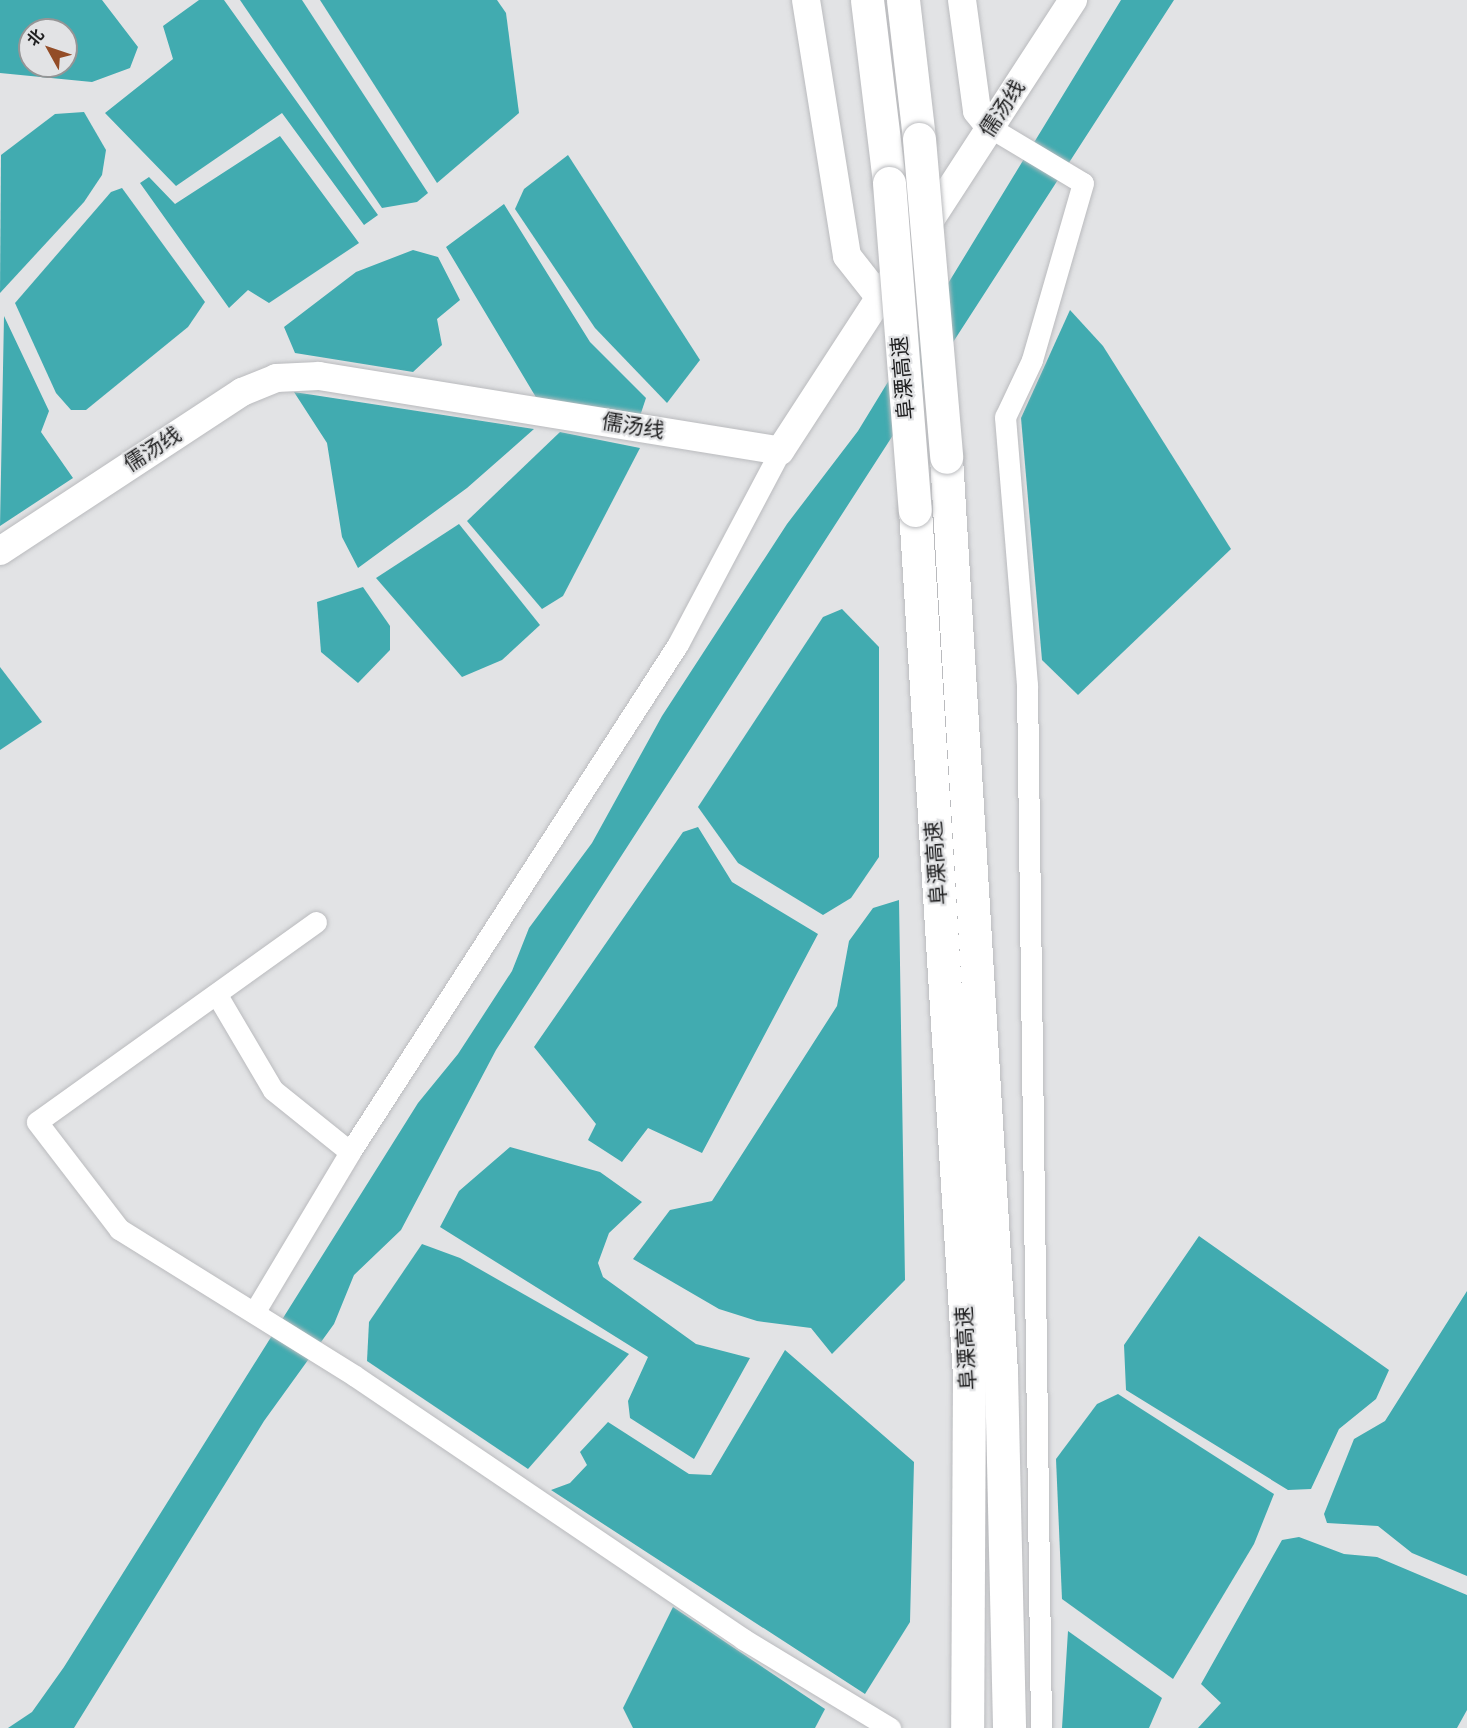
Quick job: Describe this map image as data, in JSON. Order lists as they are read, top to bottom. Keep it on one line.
{"streets":{"highway":["阜溧高速"],"street":["儒汤线"]},"north":"top left"}
